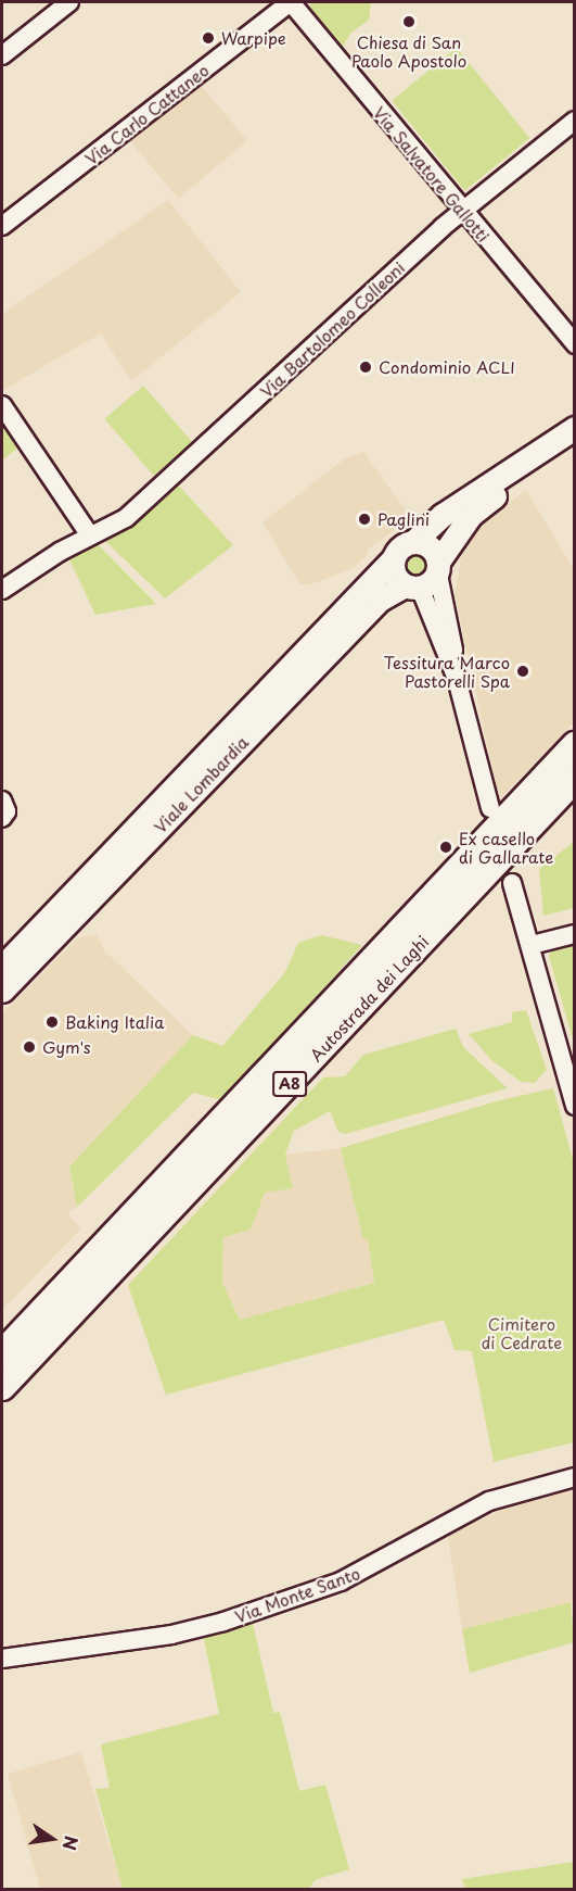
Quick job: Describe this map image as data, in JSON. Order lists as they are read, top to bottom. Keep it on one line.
{"streets":{"highway":["Autostrada dei Laghi","A8"],"main road":["Viale Lombardia"],"street":["Via Carlo Cattaneo","Via Salvatore Gallotti","Via Bartolomeo Colleoni","Via Monte Santo"]},"crossings":[["Via Carlo Cattaneo","Via Salvatore Gallotti"],["Via Salvatore Gallotti","Via Bartolomeo Colleoni"]],"parks":["Cimitero di Cedrate"],"places":["Chiesa di San Paolo Apostolo","Warpipe","Condominio ACLI","Paglini","Tessitura Marco Pastorelli Spa","Ex casello di Gallarate","Baking Italia","Gym's"],"north":"right"}
